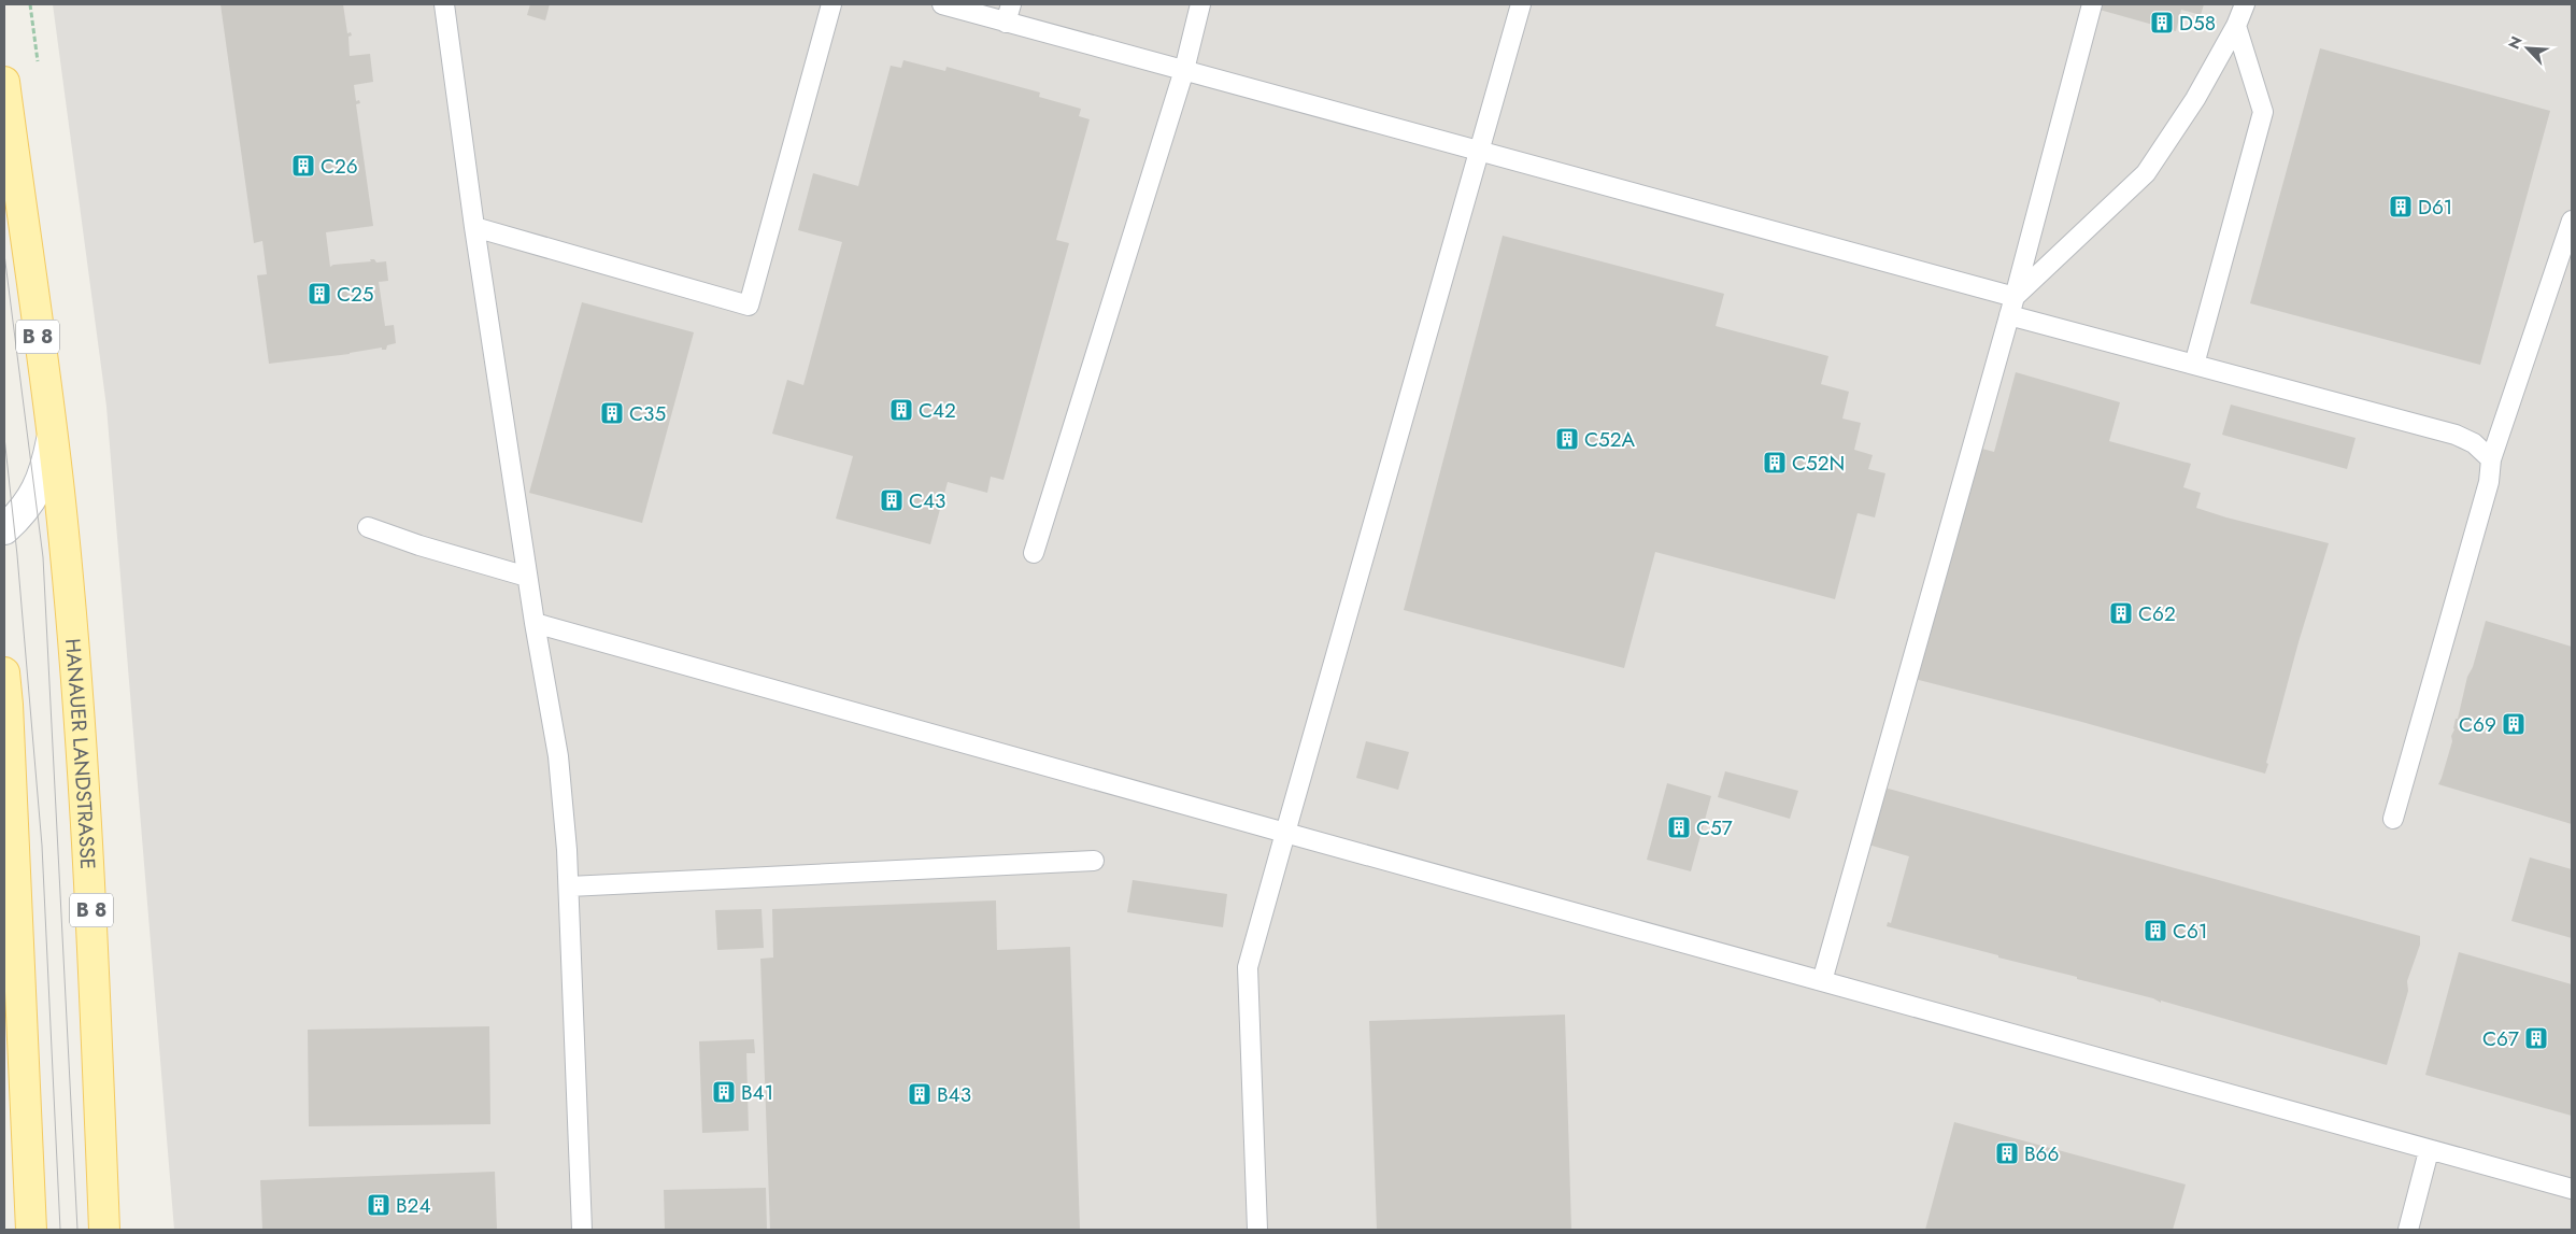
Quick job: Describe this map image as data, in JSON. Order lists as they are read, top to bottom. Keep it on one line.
{"streets":{"main road":["B 8","HANAUER LANDSTRASSE"]},"places":{"building":["D58","C26","D61","C25","C42","C35","C52A","C52N","C43","C62","C69","C57","C61","C67","B41","B43","B66","B24"]},"north":"top left"}
